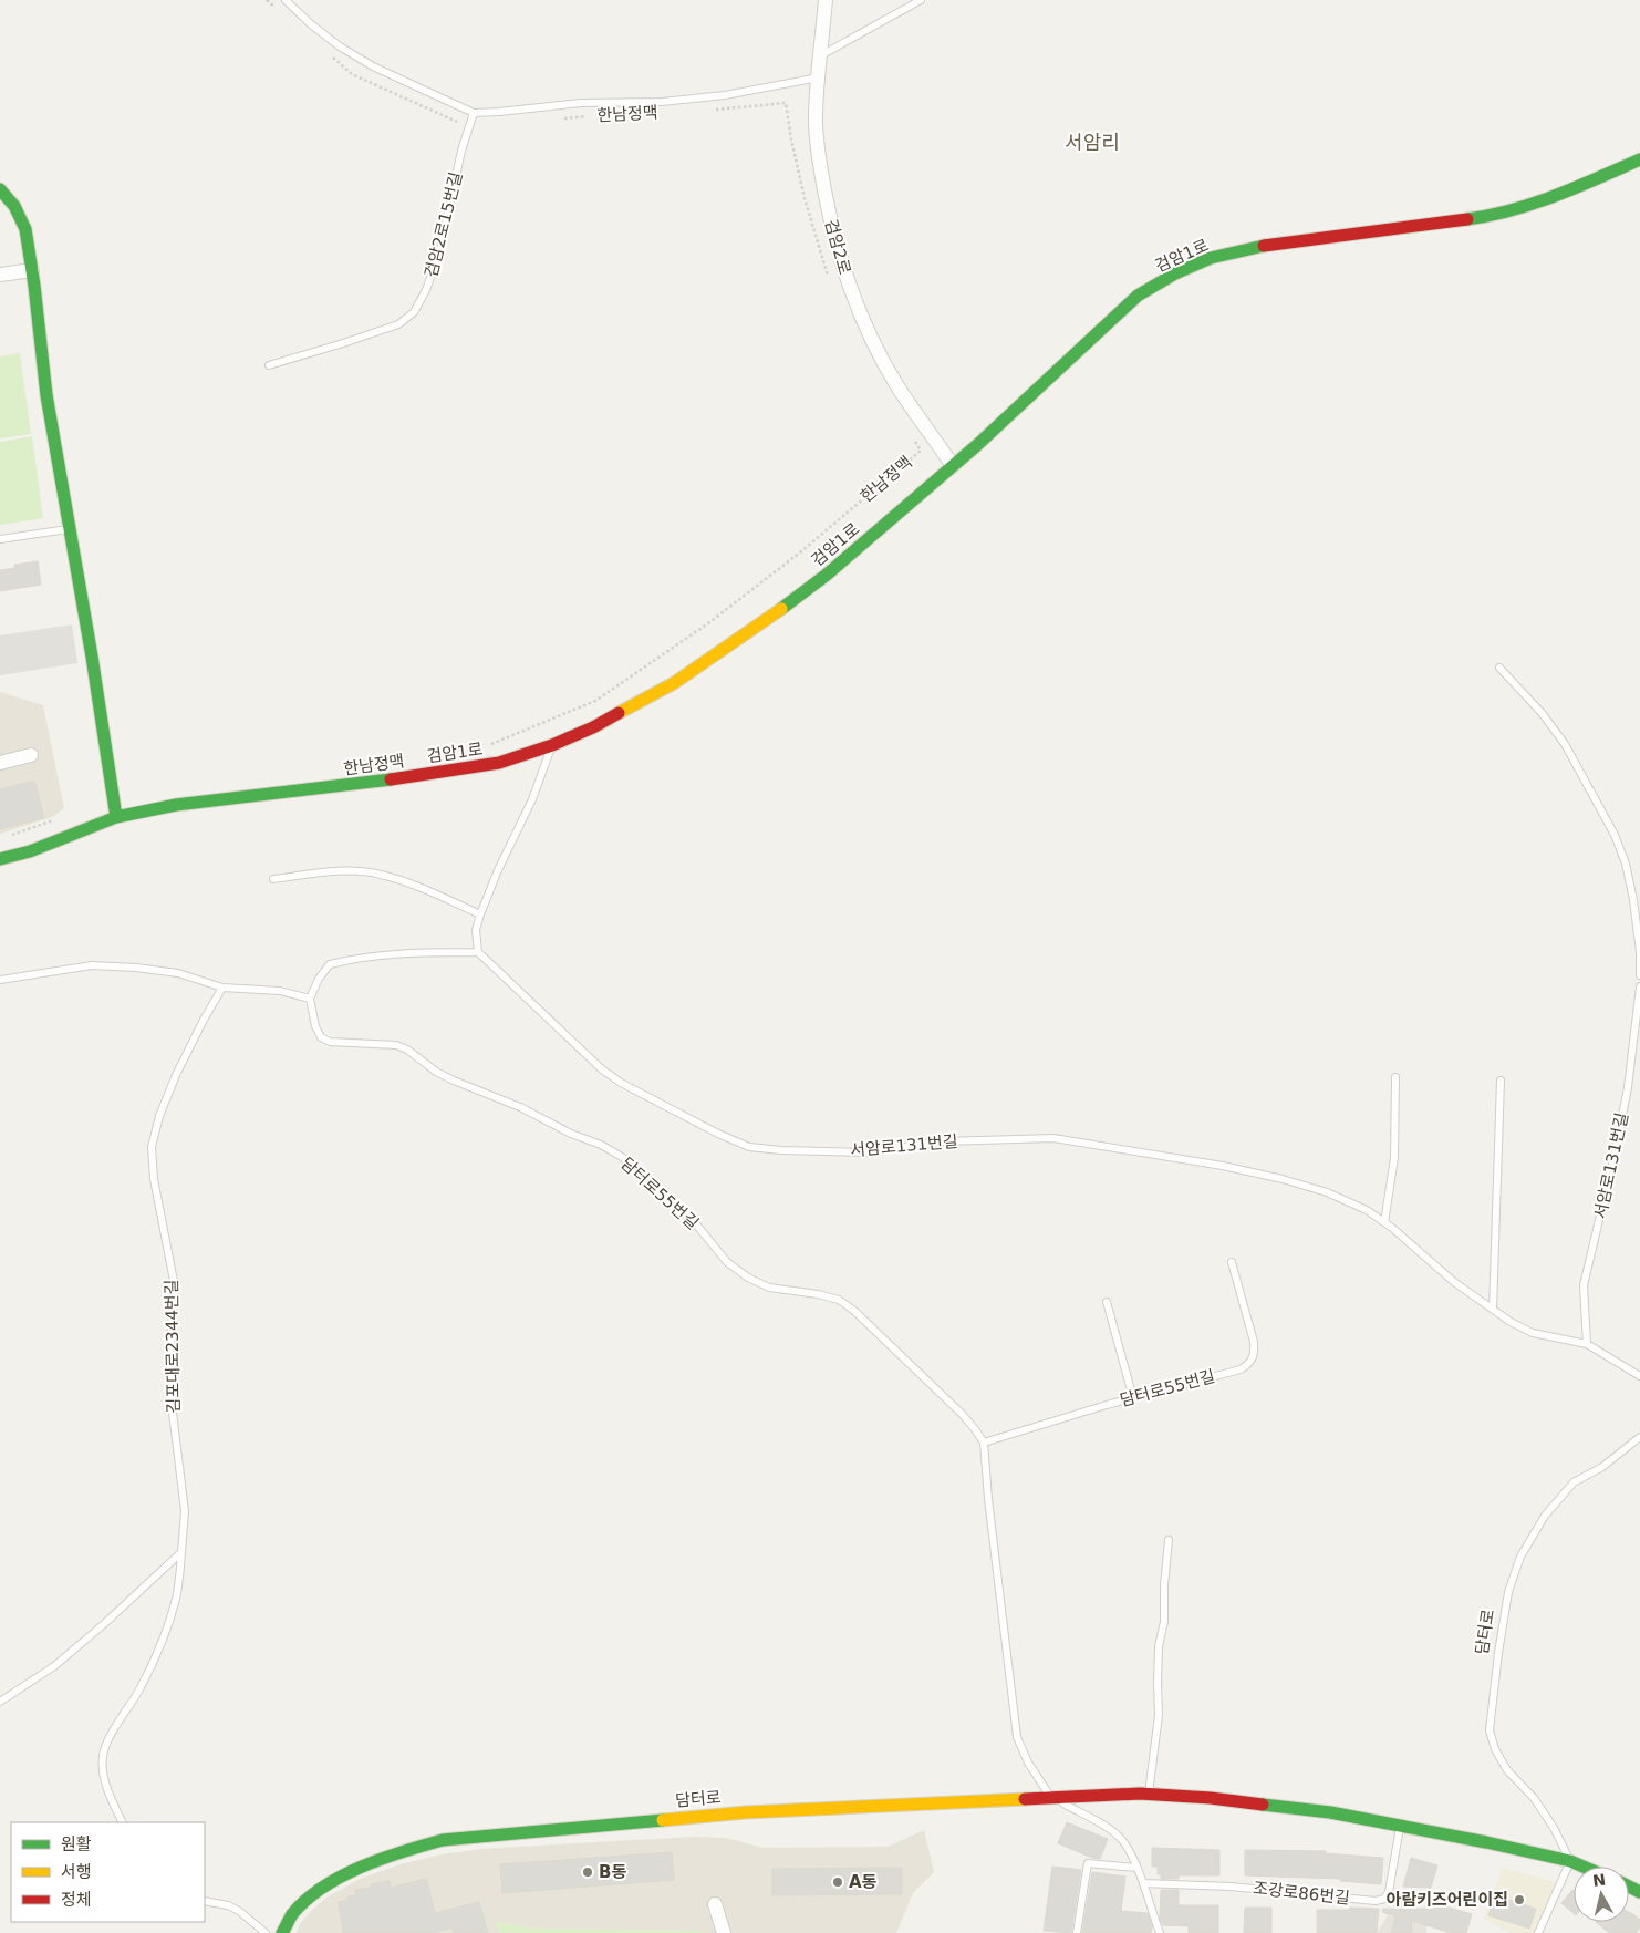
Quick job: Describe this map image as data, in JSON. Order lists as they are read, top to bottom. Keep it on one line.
{"streets":{"street":["검암2로","검암1로","담터로"],"lane":["검암2로15번길","서암로131번길","담터로55번길","김포대로2344번길","조강로86번길"],"path":["한남정맥"]},"crossings":[["검암2로","검암1로"],["담터로","조강로86번길"]],"districts":["서암리"],"places":["B동","A동","아람키즈어린이집"],"legend":["원활","서행","정체"],"north":"top"}
